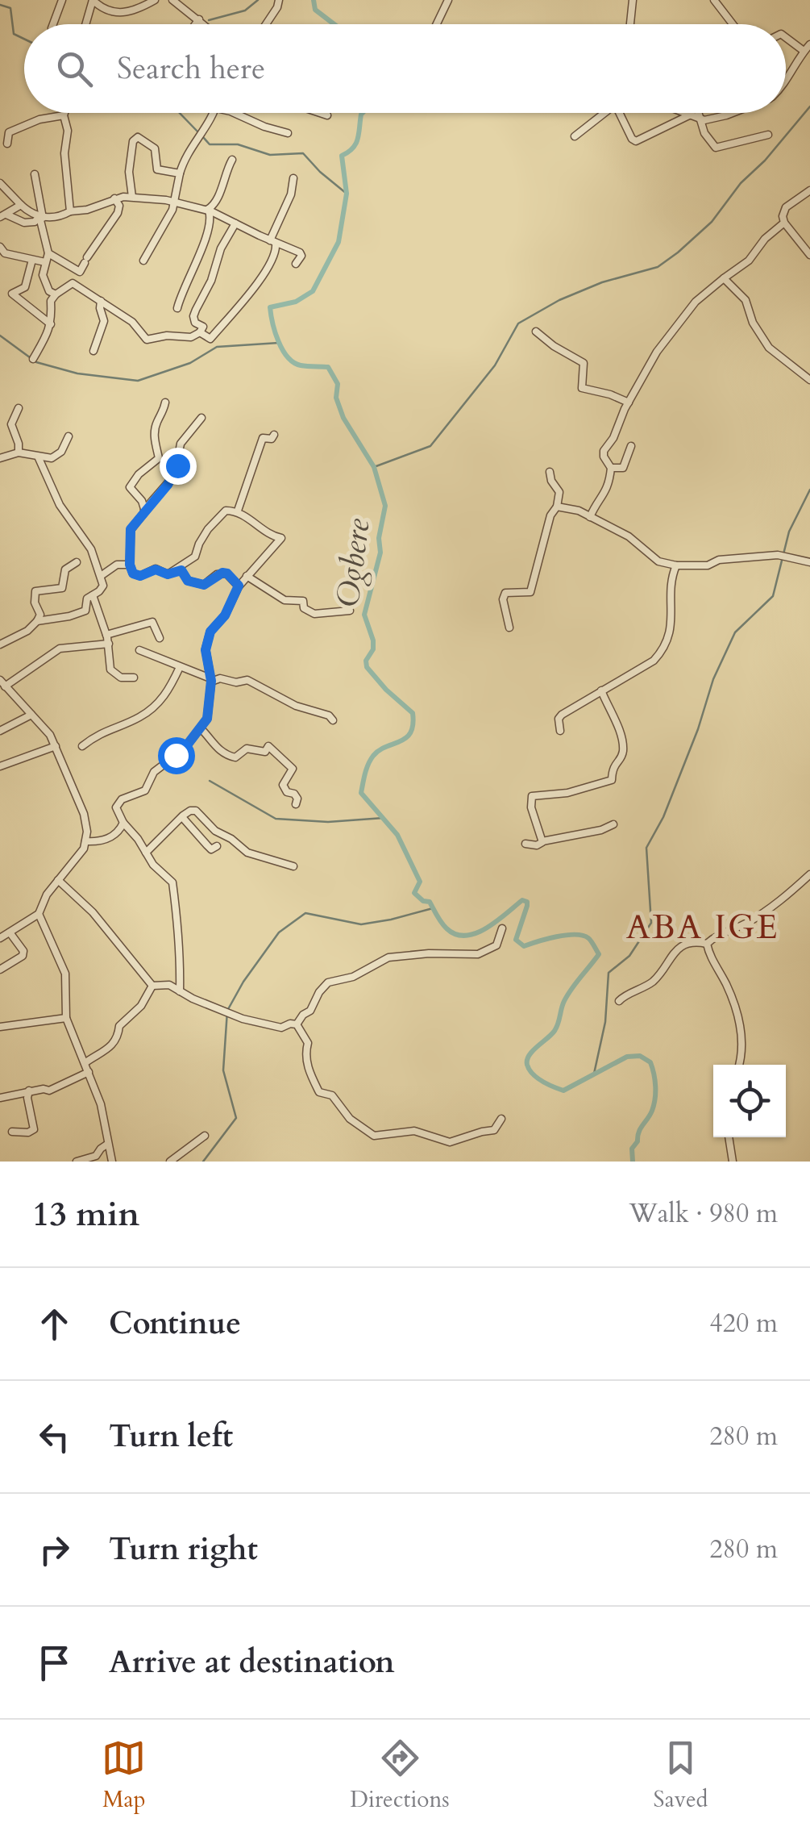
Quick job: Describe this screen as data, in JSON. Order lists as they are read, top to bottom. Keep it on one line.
{"districts":["ABA IGE"],"water":["Ogbere"],"page":{"search":"Search here","heading":["13 min","Walk · 980 m"],"list":[["Continue","420 m"],["Turn left","280 m"],["Turn right","280 m"],"Arrive at destination"],"nav":["Map","Directions","Saved"]}}
